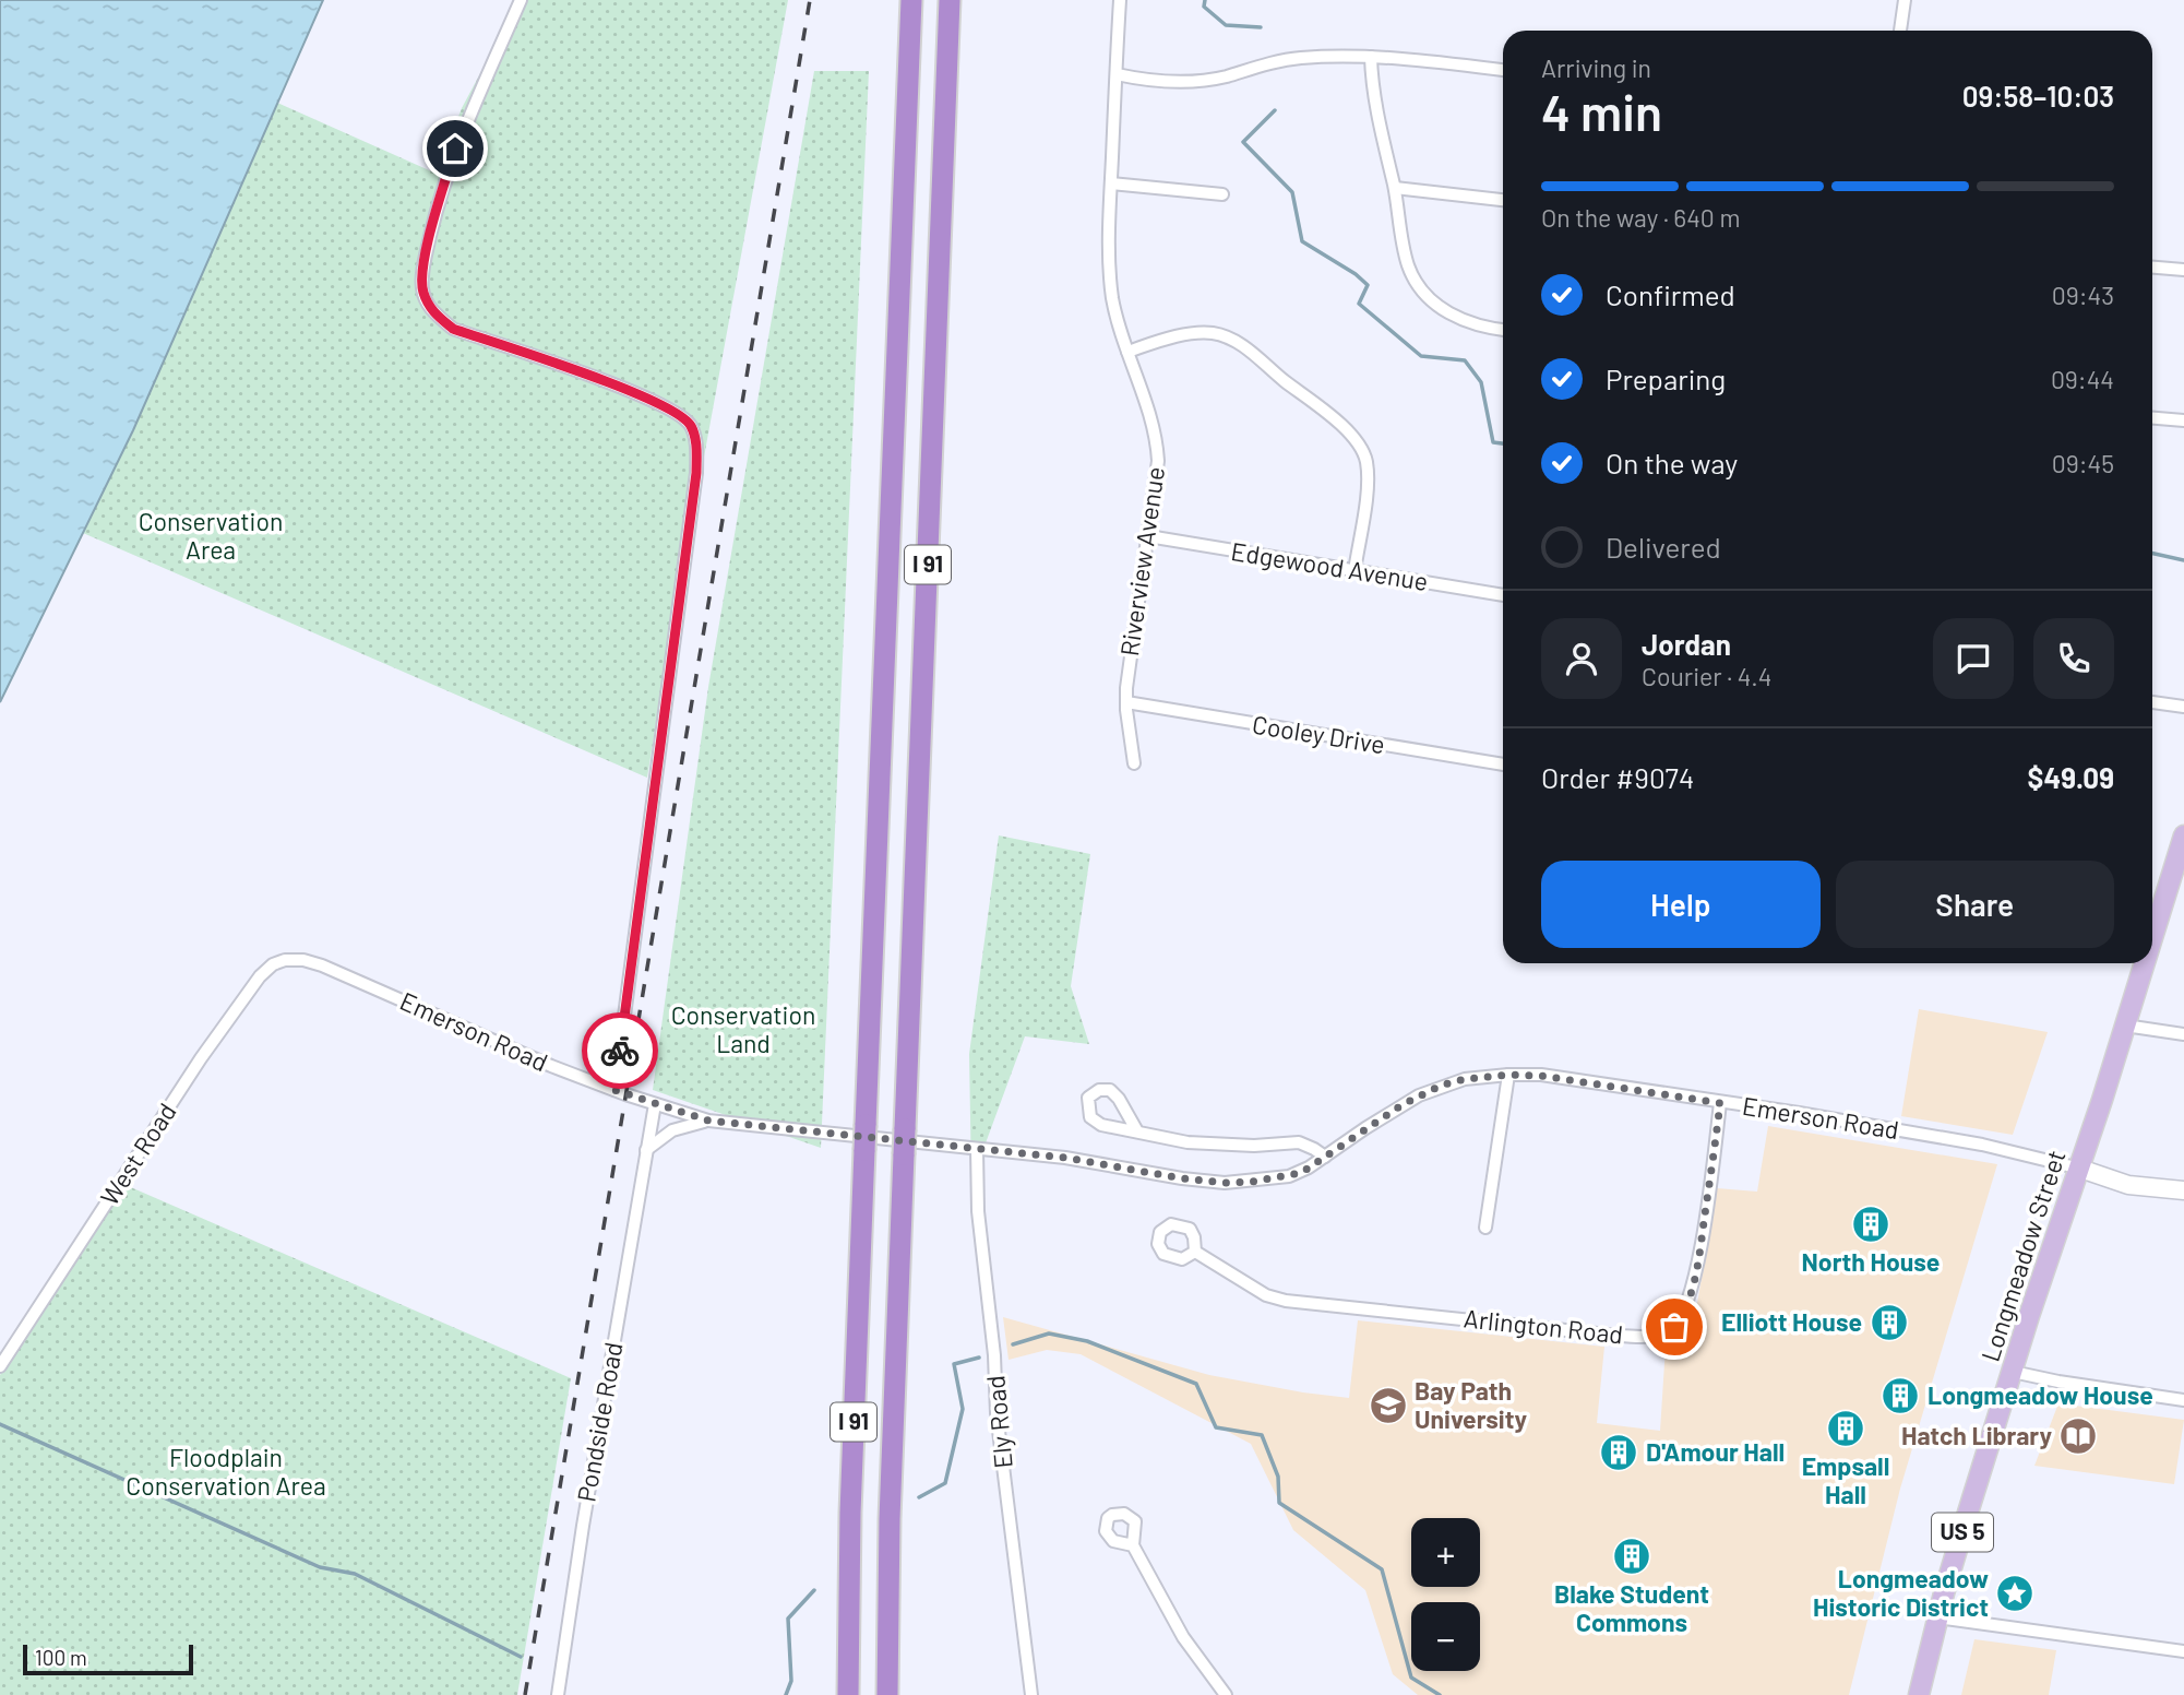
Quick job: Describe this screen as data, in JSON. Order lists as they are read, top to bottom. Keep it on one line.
{"streets":{"highway":["I 91"],"main road":["Longmeadow Street","US 5"],"street":["Riverview Avenue","Edgewood Avenue","Cooley Drive","Emerson Road","West Road","Arlington Road","Pondside Road","Ely Road"]},"crossings":[["Riverview Avenue","Edgewood Avenue"],["Riverview Avenue","Cooley Drive"],["Emerson Road","West Road"],["Emerson Road","Longmeadow Street"],["Emerson Road","Arlington Road"],["Emerson Road","Pondside Road"],["Emerson Road","Ely Road"]],"parks":["Conservation Area","Conservation Land","Floodplain Conservation Area"],"places":{"building":["North House","Elliott House","Longmeadow House","Empsall Hall","D'Amour Hall","Blake Student Commons"],"school or university":["Bay Path University"],"library":["Hatch Library"],"place":["Longmeadow Historic District"]},"scale_bar":"100 m","page":{"heading":["4 min","Arriving in","09:58–10:03"],"panel":["Jordan","Courier · 4.4","Order #9074","$49.09"],"bar":"On the way · 640 m","list":[["Confirmed","09:43"],["Preparing","09:44"],["On the way","09:45"],"Delivered"],"buttons":["Help","Share"],"map_buttons":["+","−"],"scale":"100 m"}}
